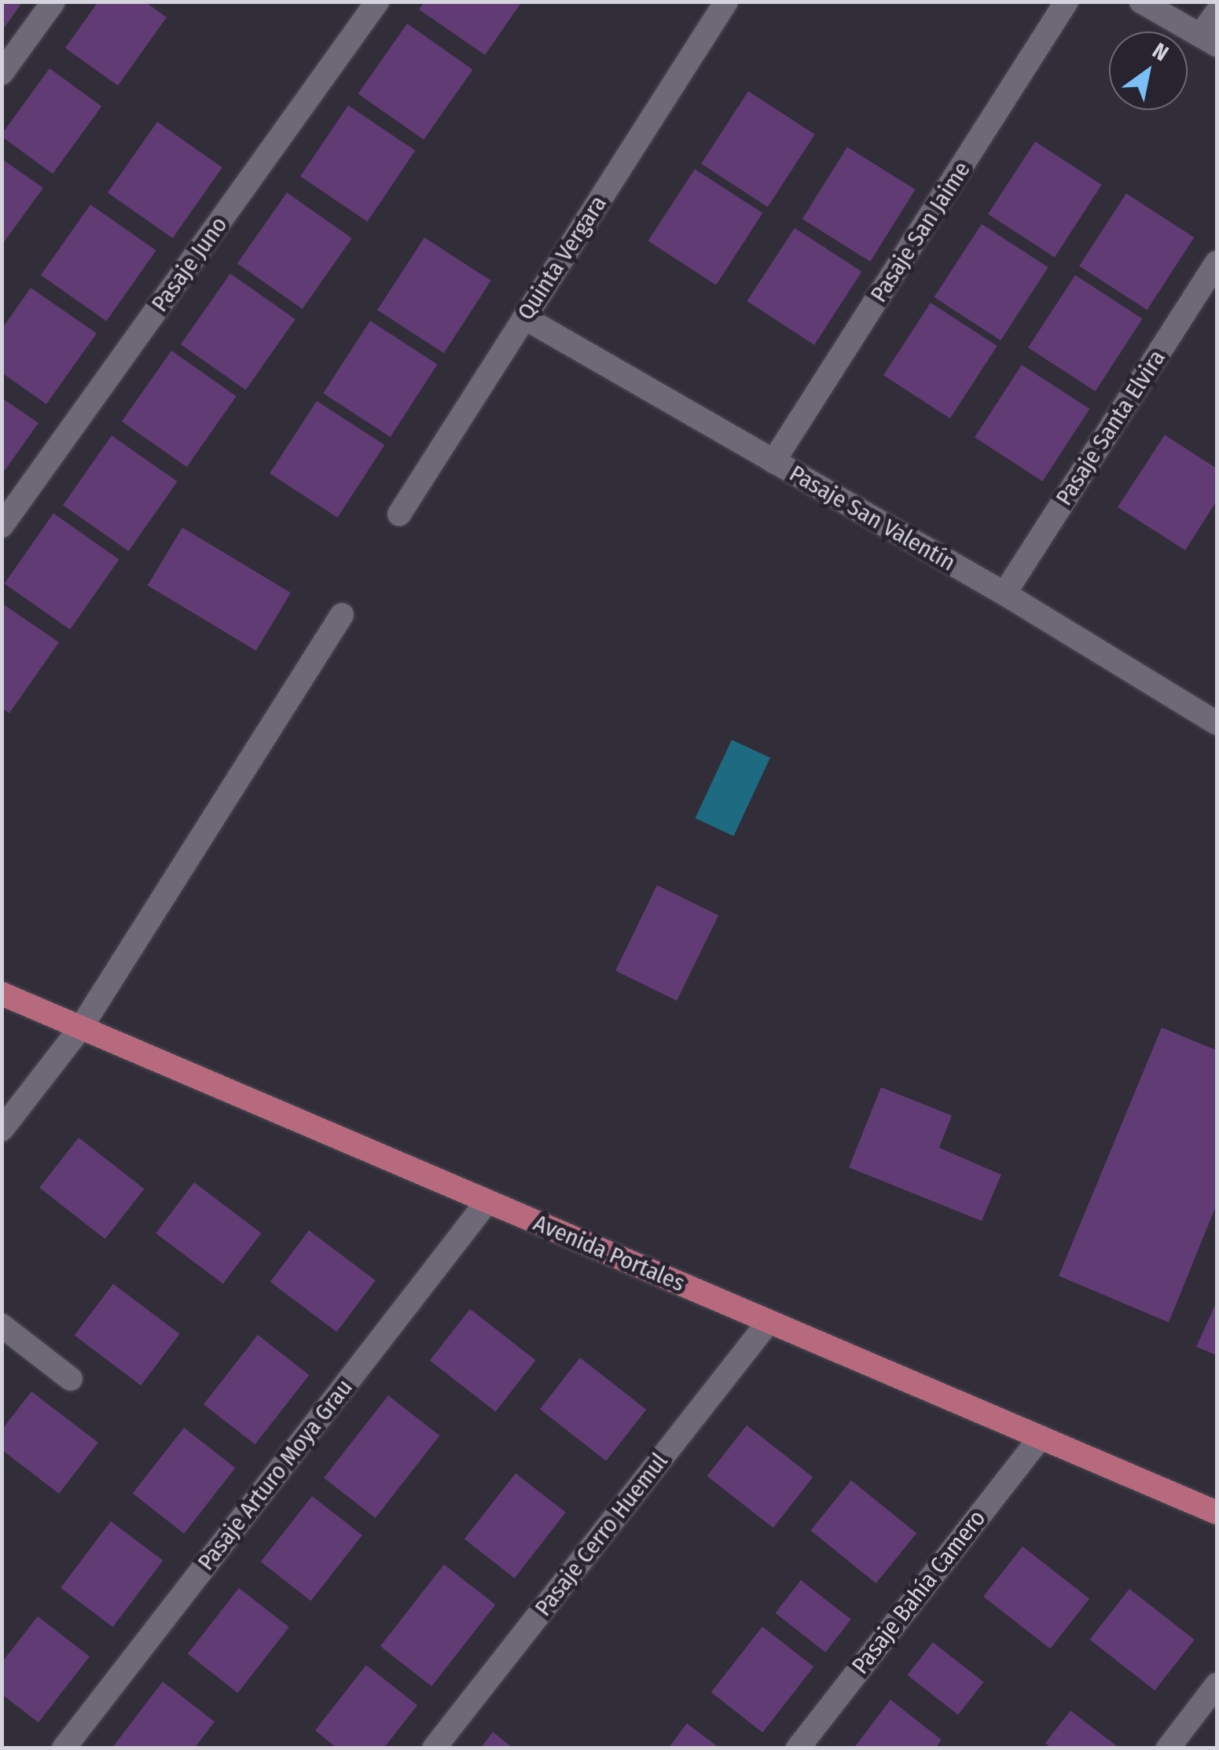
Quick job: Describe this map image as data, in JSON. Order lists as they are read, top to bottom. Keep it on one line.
{"streets":{"main road":["Avenida Portales"],"street":["Pasaje San Jaime","Quinta Vergara","Pasaje Juno","Pasaje Santa Elvira","Pasaje San Valentín","Pasaje Arturo Moya Grau","Pasaje Cerro Huemul","Pasaje Bahía Camero"]},"crossings":[["Pasaje San Jaime","Pasaje San Valentín"],["Quinta Vergara","Pasaje San Valentín"],["Pasaje Santa Elvira","Pasaje San Valentín"],["Avenida Portales","Pasaje Arturo Moya Grau"],["Avenida Portales","Pasaje Cerro Huemul"],["Avenida Portales","Pasaje Bahía Camero"]],"north":"top right"}
